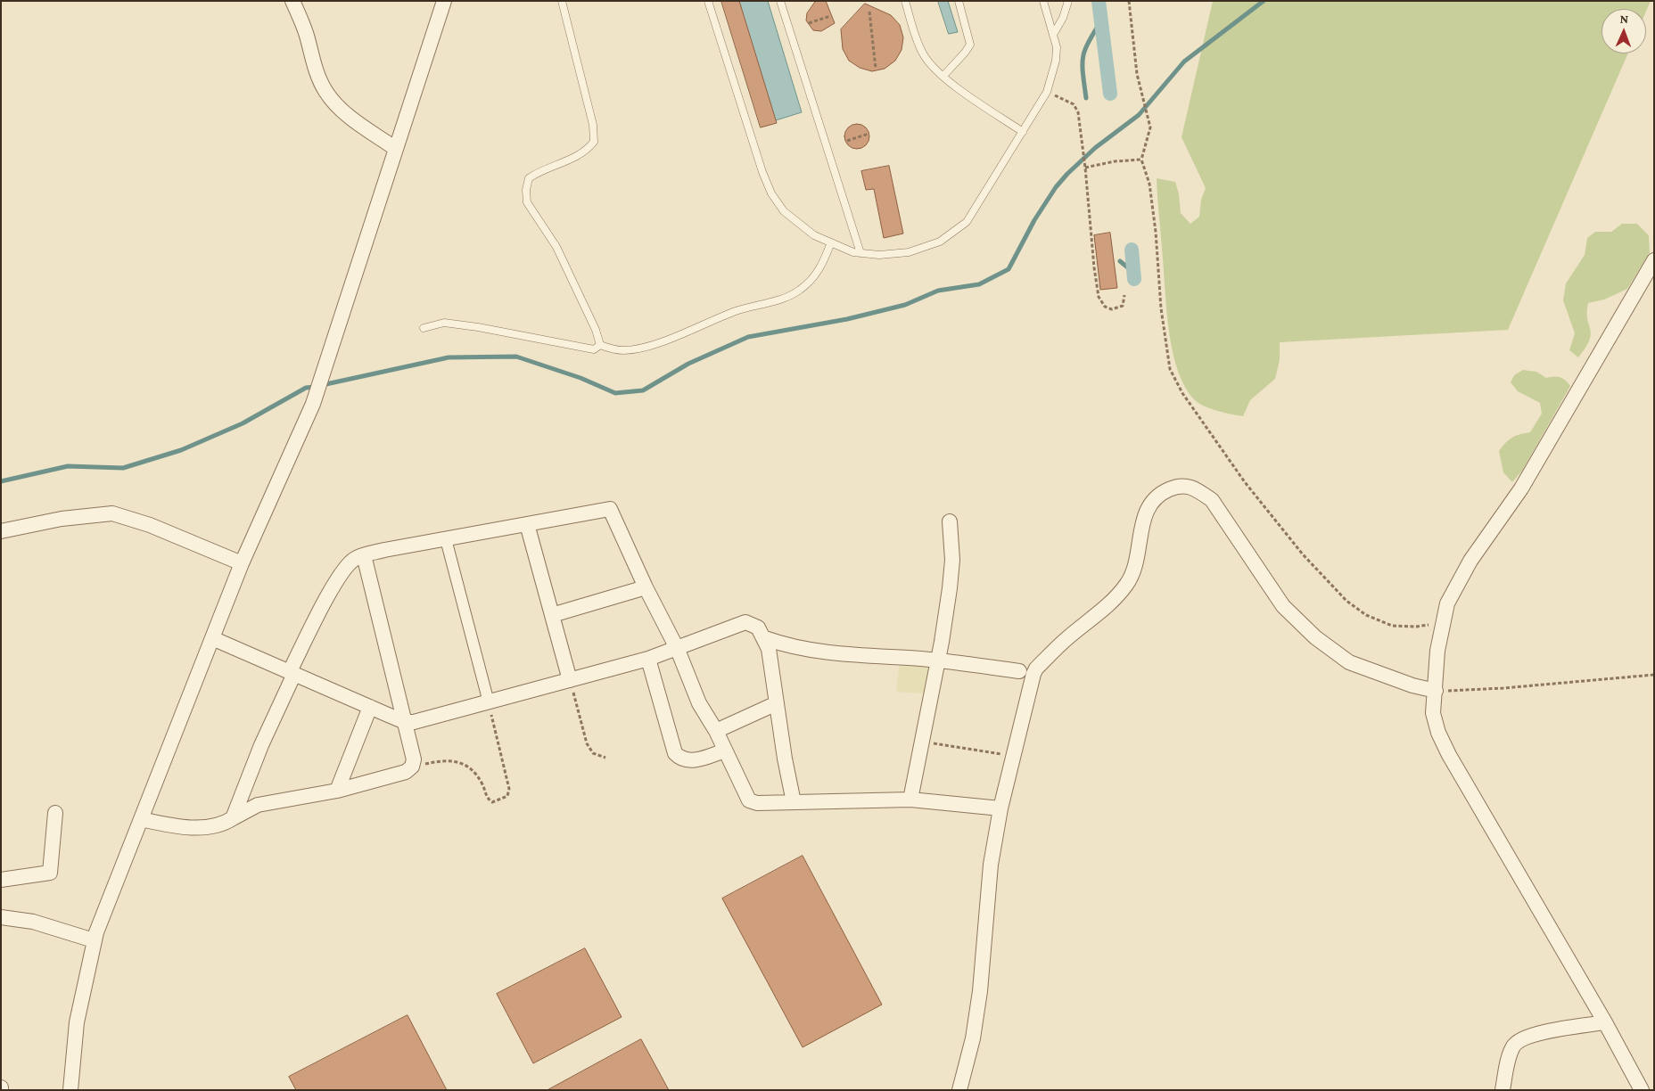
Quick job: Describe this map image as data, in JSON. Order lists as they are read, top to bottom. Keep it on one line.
{"north":"top"}
